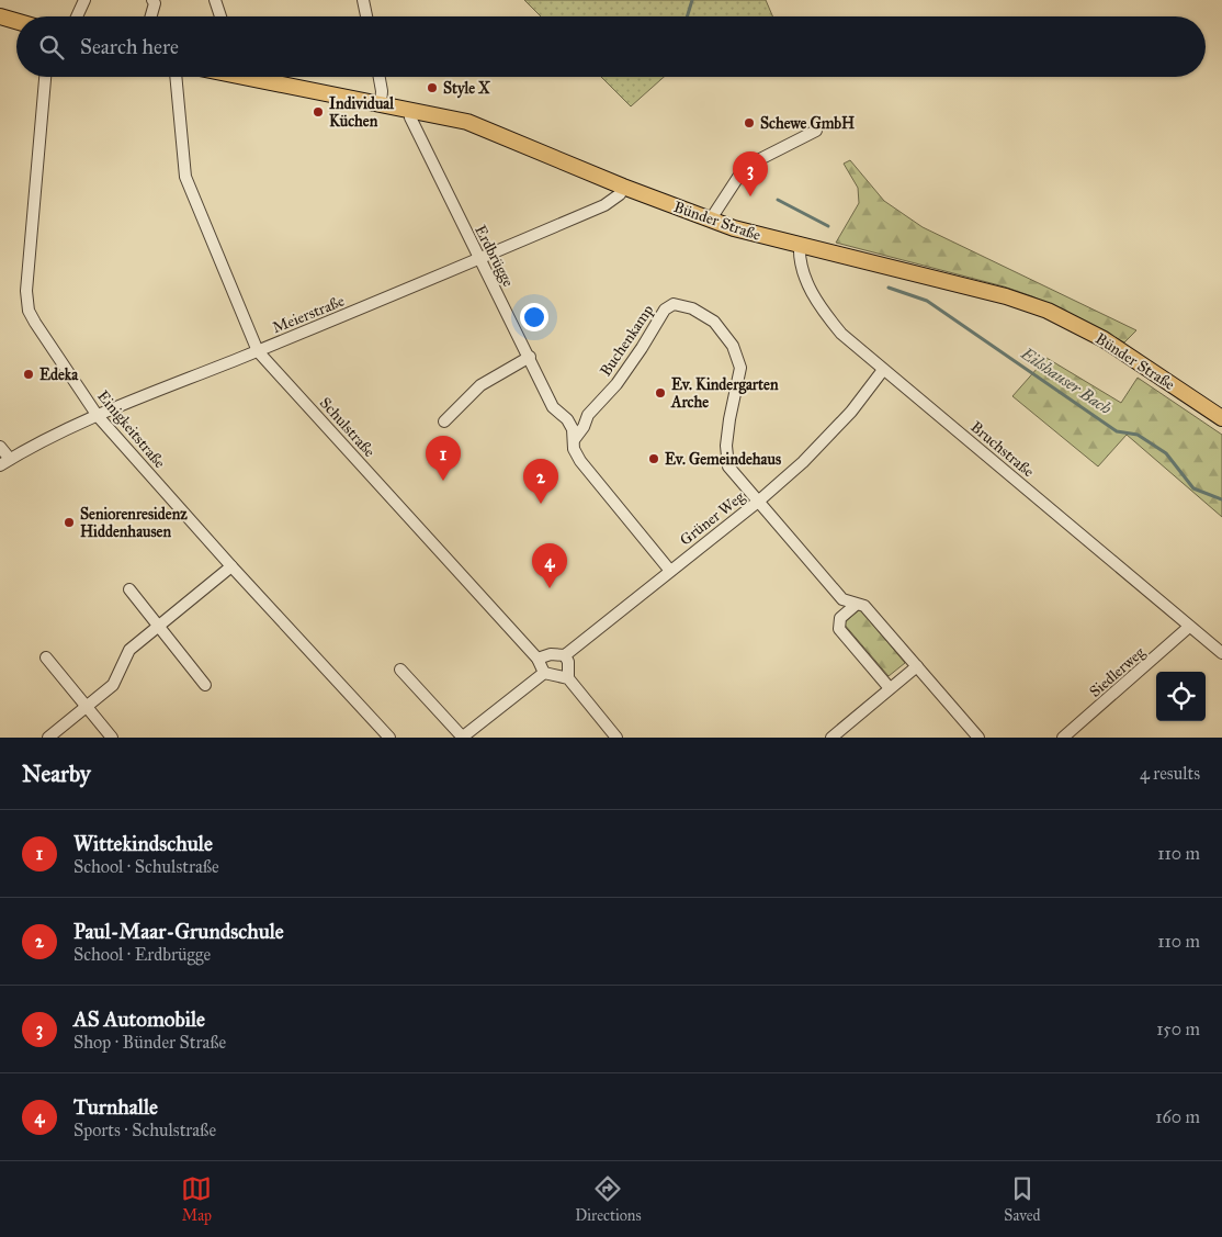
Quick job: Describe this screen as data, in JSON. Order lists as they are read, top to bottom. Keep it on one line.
{"streets":{"main road":["Bünder Straße"],"street":["Erdbrügge","Meierstraße","Buchenkamp","Schulstraße","Einigkeitstraße","Bruchstraße","Grüner Weg","Siedlerweg"]},"crossings":[["Bünder Straße","Erdbrügge"],["Bünder Straße","Meierstraße"],["Bünder Straße","Bruchstraße"],["Erdbrügge","Meierstraße"],["Erdbrügge","Buchenkamp"],["Erdbrügge","Grüner Weg"],["Meierstraße","Schulstraße"],["Meierstraße","Einigkeitstraße"],["Buchenkamp","Grüner Weg"],["Schulstraße","Grüner Weg"],["Bruchstraße","Grüner Weg"],["Bruchstraße","Siedlerweg"]],"water":["Eilshauser Bach"],"places":["Style X","Individual Küchen","Schewe GmbH","Edeka","Ev. Kindergarten Arche","Ev. Gemeindehaus","Seniorenresidenz Hiddenhausen"],"page":{"search":"Search here","pins":["3","1","2","4"],"heading":["Nearby","4 results"],"list":[{"mark":"1","name":"Wittekindschule","note":"School · Schulstraße","value":"110 m"},{"mark":"2","name":"Paul-Maar-Grundschule","note":"School · Erdbrügge","value":"110 m"},{"mark":"3","name":"AS Automobile","note":"Shop · Bünder Straße","value":"150 m"},{"mark":"4","name":"Turnhalle","note":"Sports · Schulstraße","value":"160 m"}],"nav":["Map","Directions","Saved"]}}
